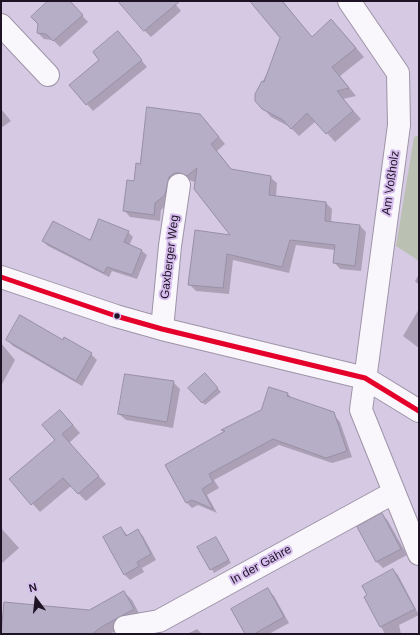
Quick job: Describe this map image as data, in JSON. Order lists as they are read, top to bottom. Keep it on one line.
{"streets":{"street":["Am Voßholz","Gaxberger Weg","In der Gähre"]},"crossings":[["Am Voßholz","In der Gähre"]],"north":"top"}
